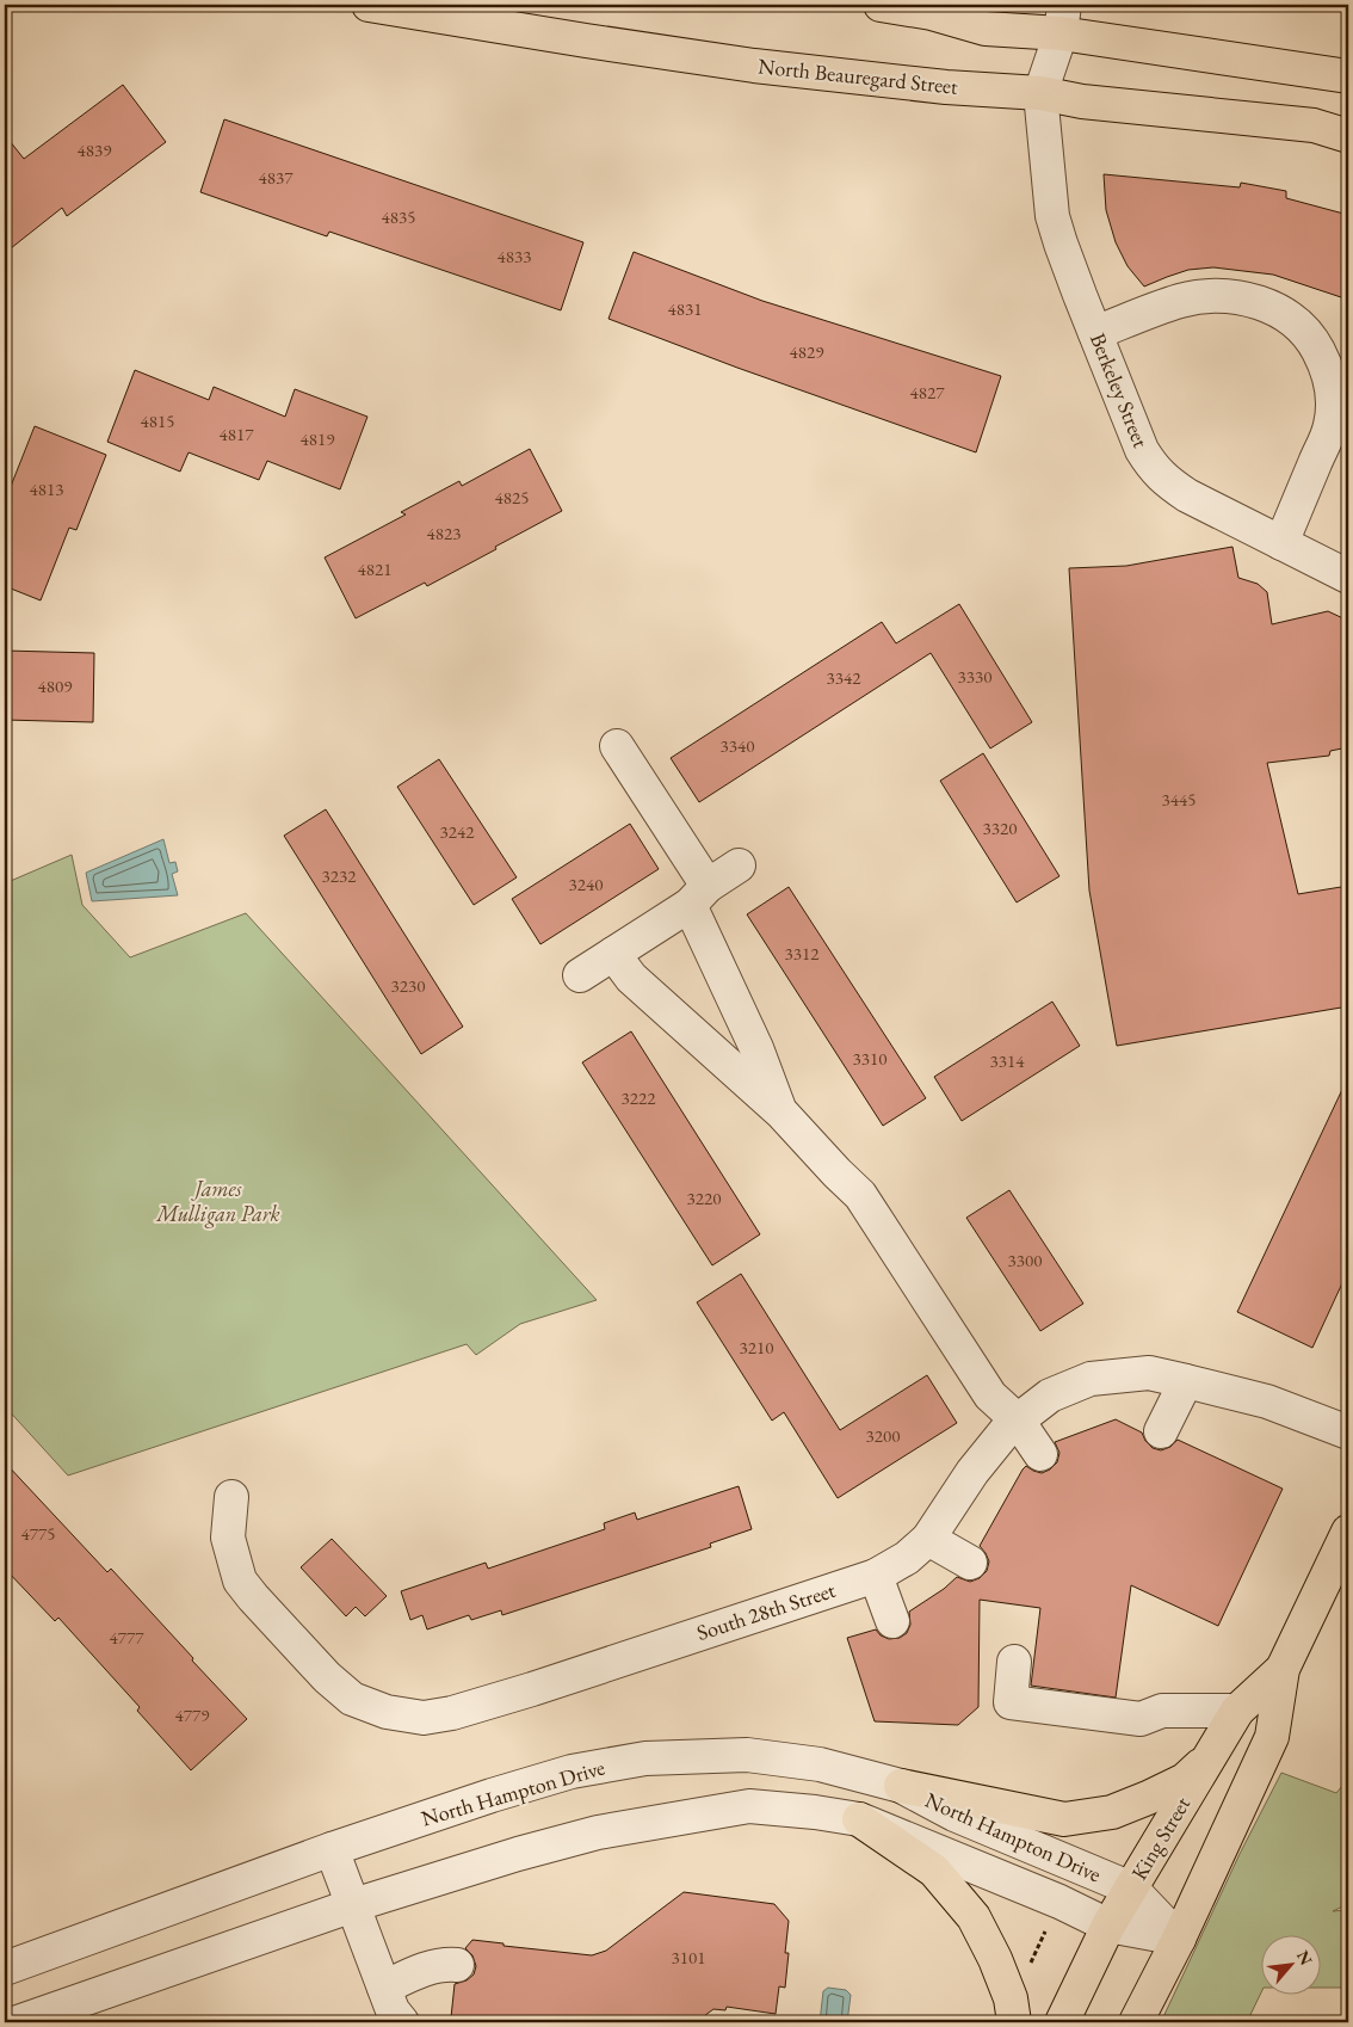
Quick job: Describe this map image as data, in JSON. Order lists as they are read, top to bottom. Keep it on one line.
{"streets":{"main road":["North Beauregard Street","King Street"],"street":["Berkeley Street","South 28th Street","North Hampton Drive"]},"crossings":[["North Beauregard Street","Berkeley Street"],["North Hampton Drive","King Street"]],"parks":["James Mulligan Park"],"house_numbers":["4839","4837","4835","4833","4831","4829","4827","4815","4817","4819","4813","4825","4823","4821","3330","3342","4809","3340","3445","3320","3242","3232","3240","3312","3230","3310","3314","3222","3220","3300","3210","3200","4775","4777","4779","3101"],"north":"top right"}
